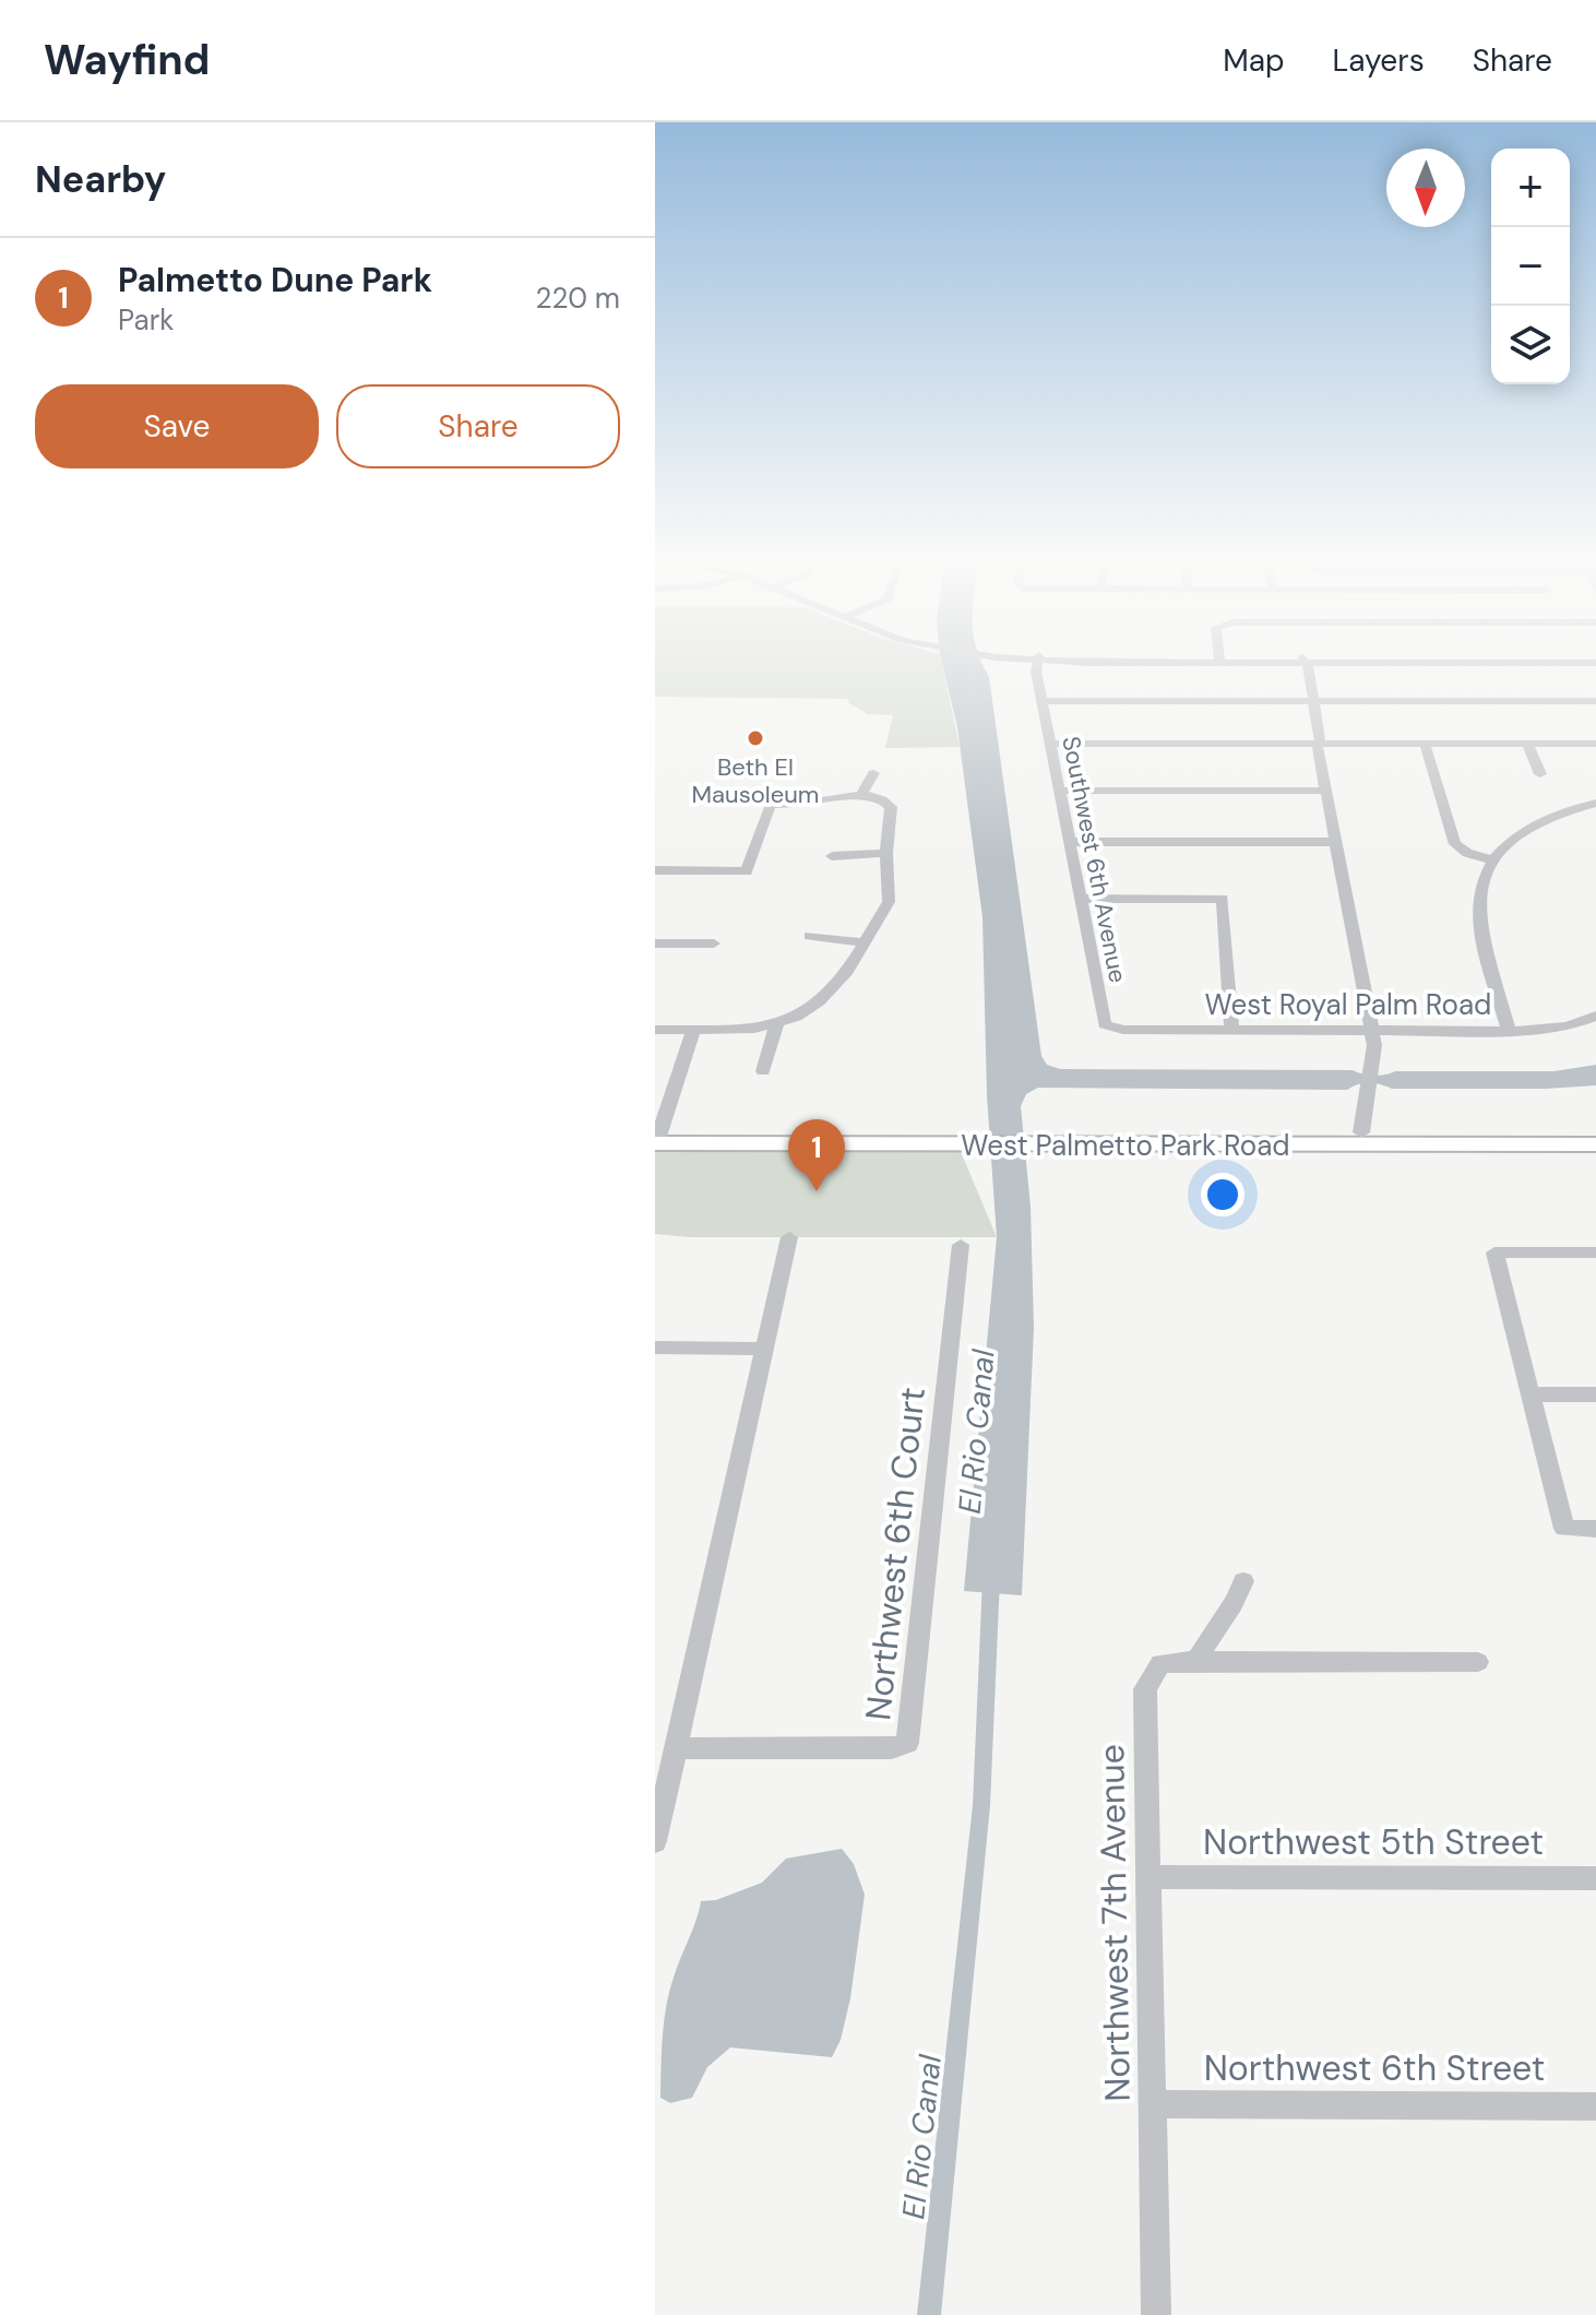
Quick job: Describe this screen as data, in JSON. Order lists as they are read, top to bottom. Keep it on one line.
{"streets":{"main road":["West Palmetto Park Road"],"street":["Southwest 6th Avenue","West Royal Palm Road","Northwest 6th Court","Northwest 5th Street","Northwest 7th Avenue","Northwest 6th Street"]},"crossings":[["Southwest 6th Avenue","West Royal Palm Road"],["Northwest 5th Street","Northwest 7th Avenue"],["Northwest 7th Avenue","Northwest 6th Street"]],"water":["El Rio Canal"],"places":["Beth El Mausoleum"],"north":"bottom","page":{"header":"Wayfind","nav":["Map","Layers","Share"],"heading":"Nearby","map_buttons":["+","−"],"list":[{"mark":"1","name":"Palmetto Dune Park","note":"Park","value":"220 m"}],"buttons":["Save","Share"],"pins":"1"}}
